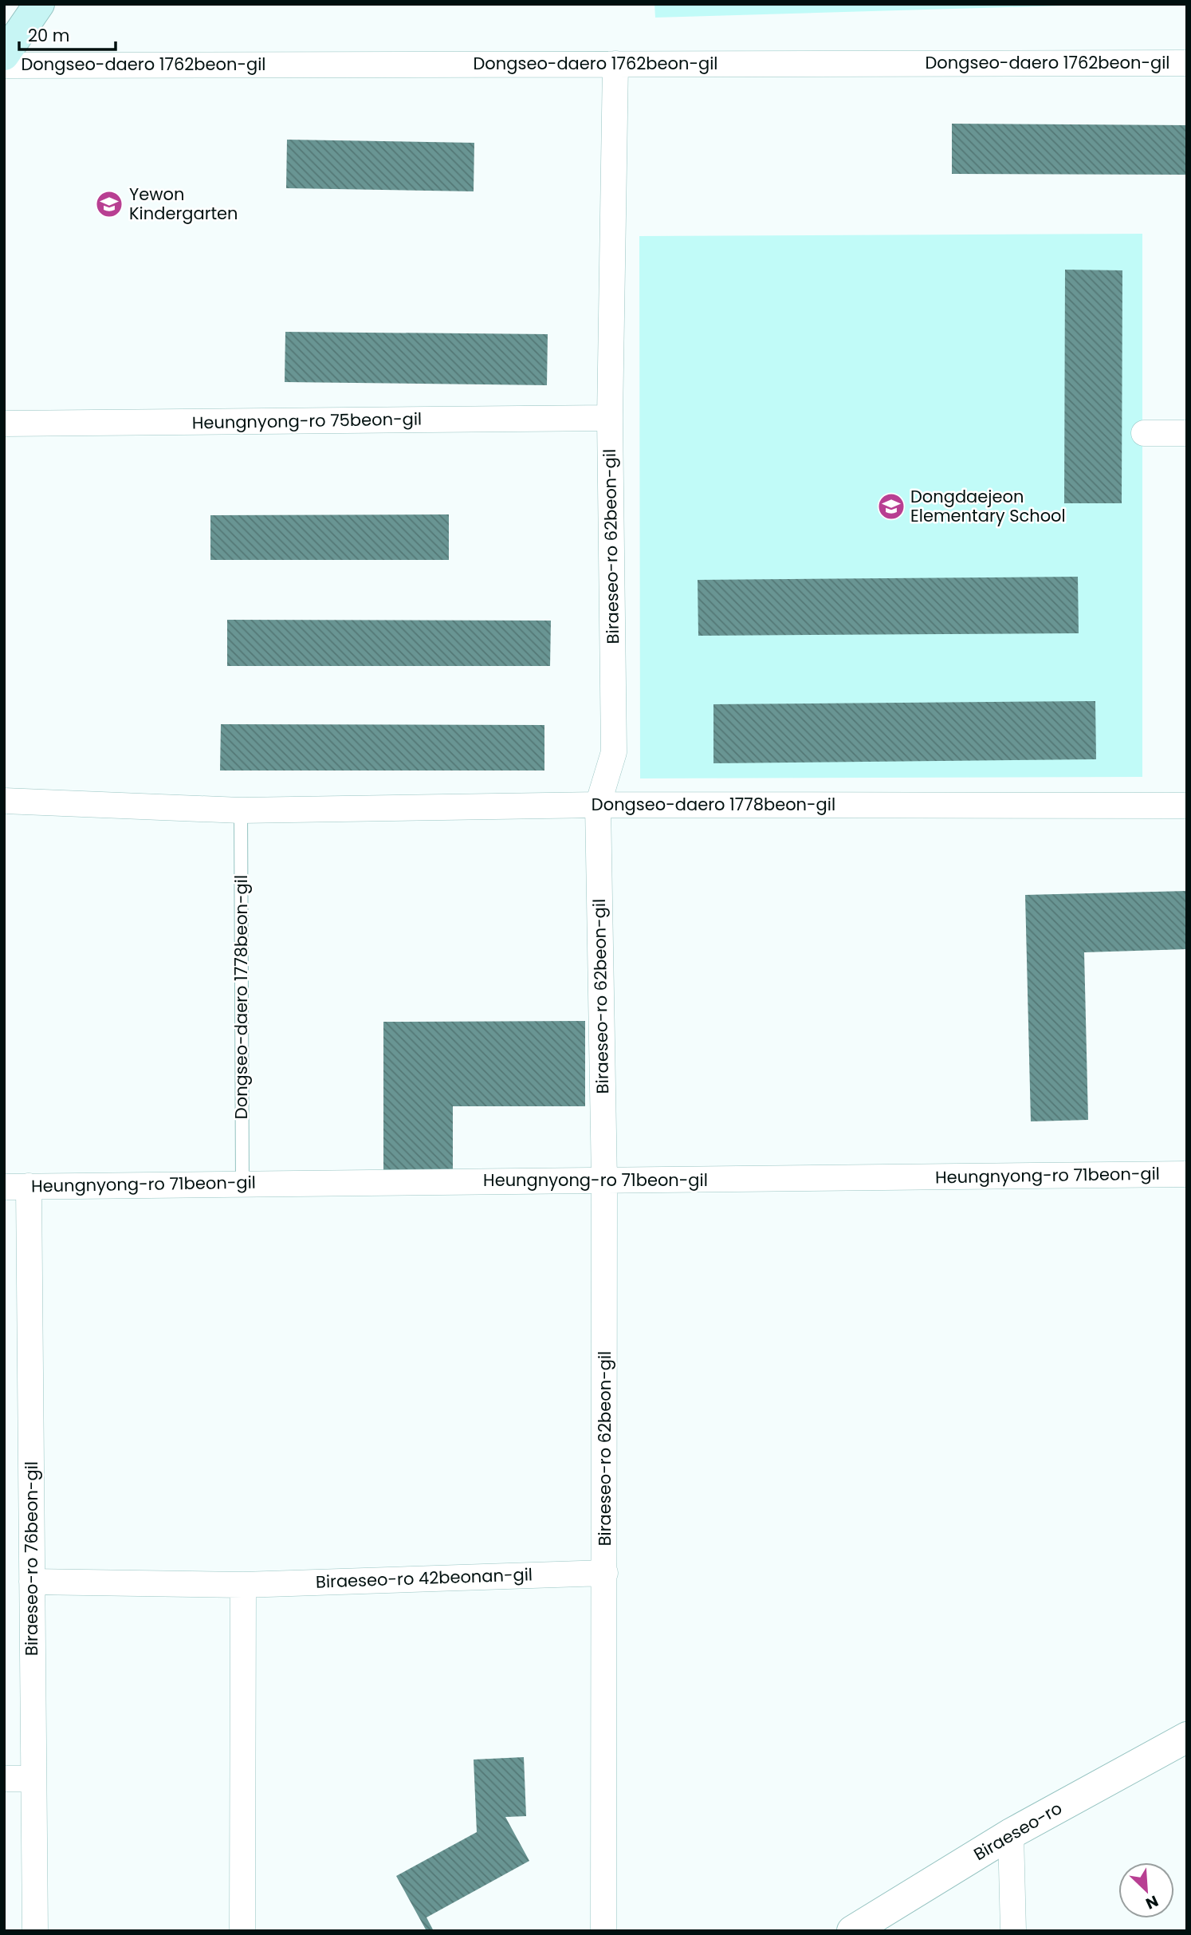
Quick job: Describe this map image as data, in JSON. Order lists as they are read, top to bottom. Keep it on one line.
{"streets":{"street":["Dongseo-daero 1762beon-gil","Heungnyong-ro 75beon-gil","Biraeseo-ro 62beon-gil","Dongseo-daero 1778beon-gil","Heungnyong-ro 71beon-gil","Biraeseo-ro 76beon-gil","Biraeseo-ro 42beonan-gil","Biraeseo-ro"]},"crossings":[["Dongseo-daero 1762beon-gil","Biraeseo-ro 62beon-gil"],["Heungnyong-ro 75beon-gil","Biraeseo-ro 62beon-gil"],["Biraeseo-ro 62beon-gil","Dongseo-daero 1778beon-gil"],["Biraeseo-ro 62beon-gil","Heungnyong-ro 71beon-gil"],["Biraeseo-ro 62beon-gil","Biraeseo-ro 42beonan-gil"],["Dongseo-daero 1778beon-gil","Heungnyong-ro 71beon-gil"],["Heungnyong-ro 71beon-gil","Biraeseo-ro 76beon-gil"],["Biraeseo-ro 76beon-gil","Biraeseo-ro 42beonan-gil"]],"places":{"school or university":["Yewon Kindergarten","Dongdaejeon Elementary School"]},"scale_bar":"20 m","north":"bottom right"}
